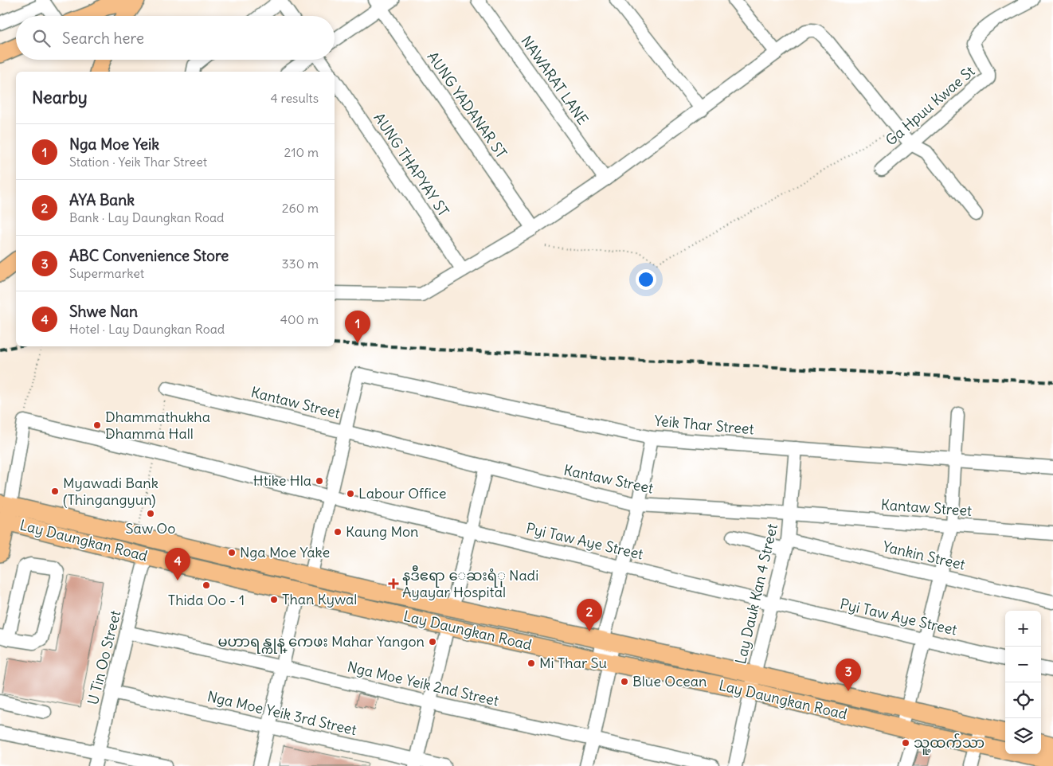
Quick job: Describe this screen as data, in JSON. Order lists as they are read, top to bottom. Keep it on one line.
{"streets":{"main road":["Lay Daungkan Road"],"street":["NAWARAT LANE","AUNG YADANAR ST","Ga Hpuu Kwae St","AUNG THAPYAY ST","Kantaw Street","Yeik Thar Street","Pyi Taw Aye Street","Yankin Street","Lay Dauk Kan 4 Street","U Tin Oo Street","Nga Moe Yeik 2nd Street","Nga Moe Yeik 3rd Street"]},"crossings":[["Kantaw Street","Yeik Thar Street"],["Kantaw Street","Lay Dauk Kan 4 Street"],["Yeik Thar Street","Lay Dauk Kan 4 Street"],["Lay Daungkan Road","Lay Dauk Kan 4 Street"],["Lay Daungkan Road","U Tin Oo Street"],["Pyi Taw Aye Street","Lay Dauk Kan 4 Street"],["Yankin Street","Lay Dauk Kan 4 Street"],["U Tin Oo Street","Nga Moe Yeik 2nd Street"],["U Tin Oo Street","Nga Moe Yeik 3rd Street"]],"places":{"other":["Dhammathukha Dhamma Hall","Htike Hla","Myawadi Bank (Thingangyun)","Labour Office","Saw Oo","Kaung Mon","Nga Moe Yake","Thida Oo - 1","Than Kywal","မဟာရန္ကုန္ ကေဖး Mahar Yangon","Mi Thar Su","Blue Ocean","သူ့ထက်သာ"],"health":["နဒီဧရာ ေဆးရံု Nadi Ayayar Hospital"]},"page":{"search":"Search here","heading":["Nearby","4 results"],"list":[{"mark":"1","name":"Nga Moe Yeik","note":"Station · Yeik Thar Street","value":"210 m"},{"mark":"2","name":"AYA Bank","note":"Bank · Lay Daungkan Road","value":"260 m"},{"mark":"3","name":"ABC Convenience Store","note":"Supermarket","value":"330 m"},{"mark":"4","name":"Shwe Nan","note":"Hotel · Lay Daungkan Road","value":"400 m"}],"pins":["1","4","2","3"],"map_buttons":["+","−"]}}
